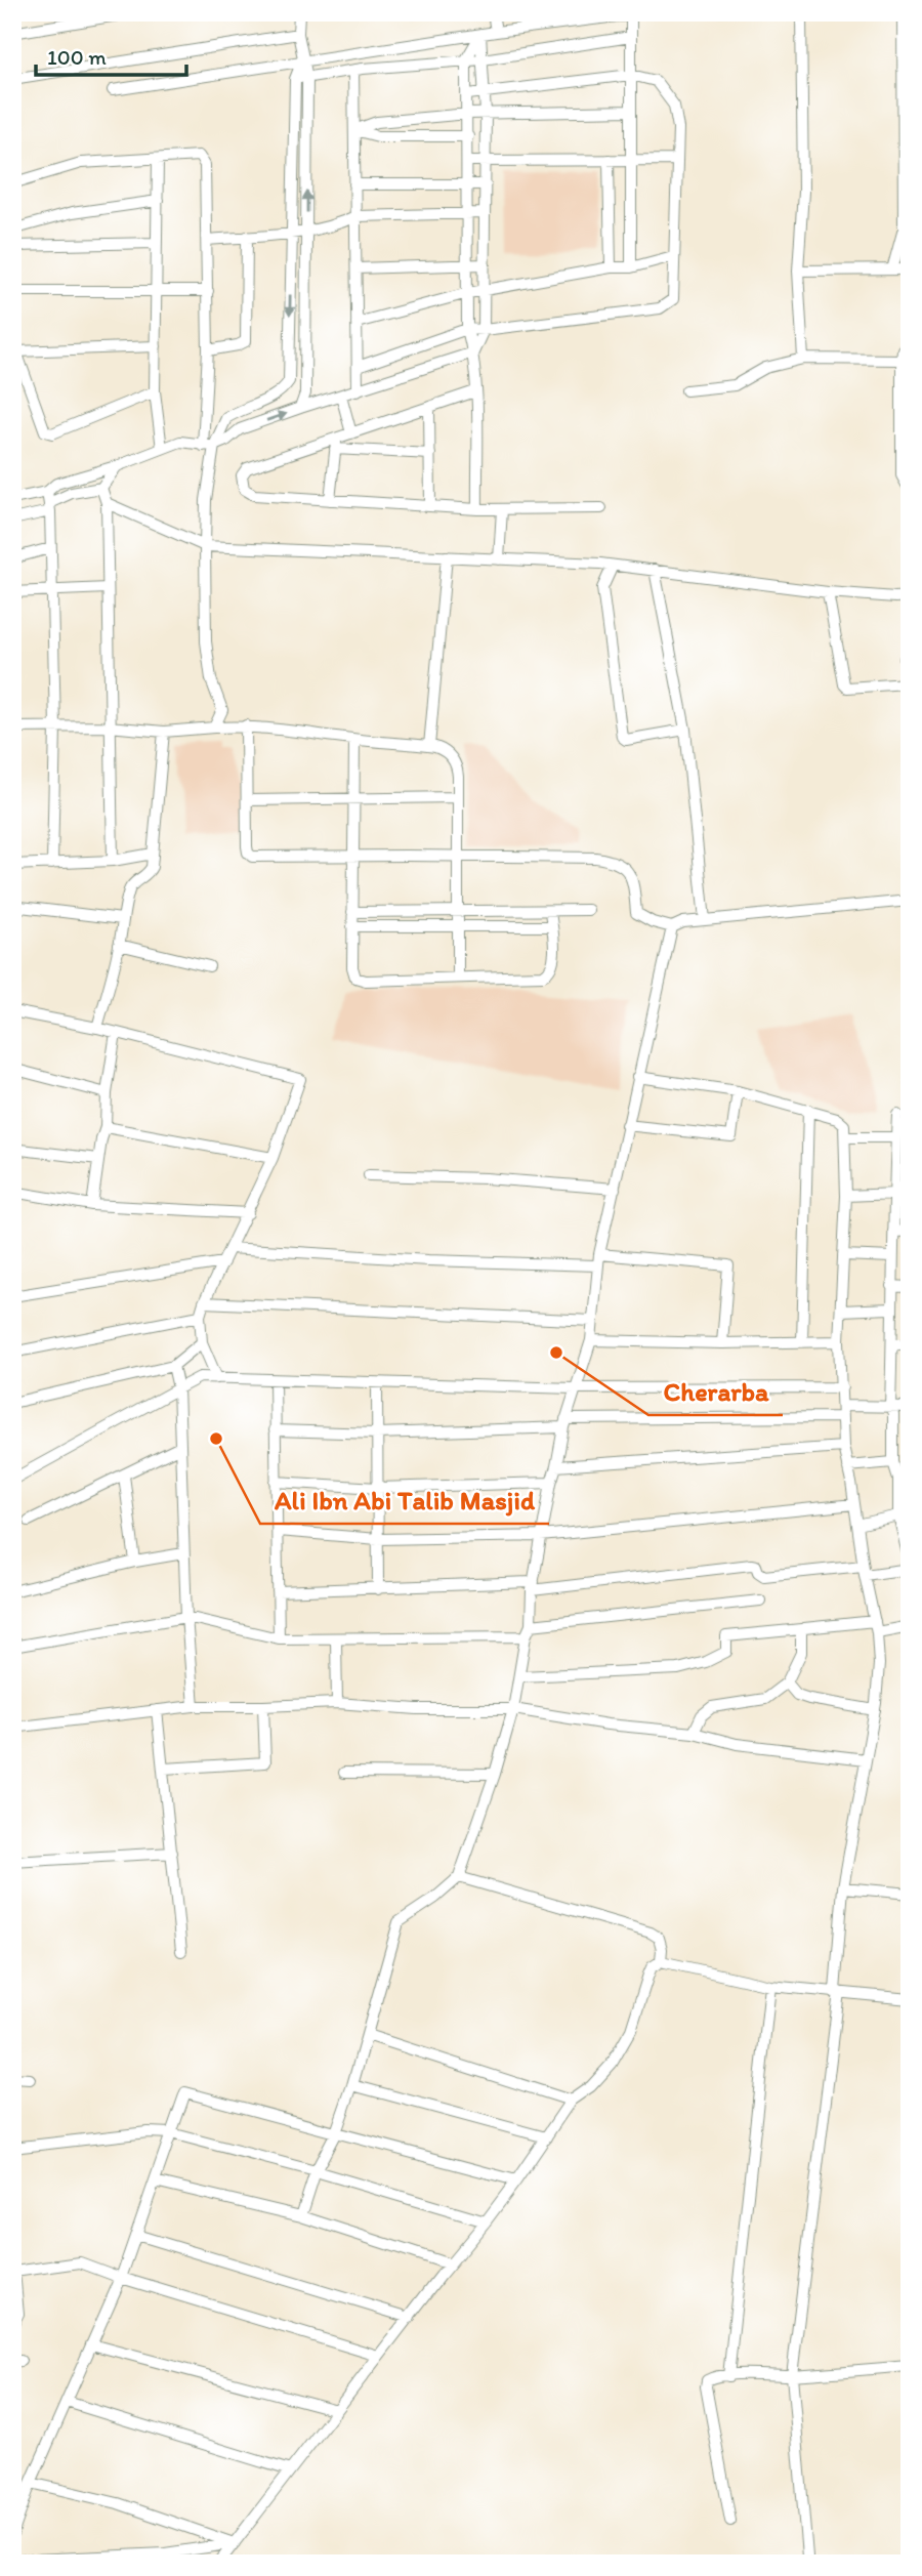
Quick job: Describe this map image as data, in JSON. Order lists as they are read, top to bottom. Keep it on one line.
{"places":["Cherarba","Ali Ibn Abi Talib Masjid"],"scale_bar":"100 m"}
